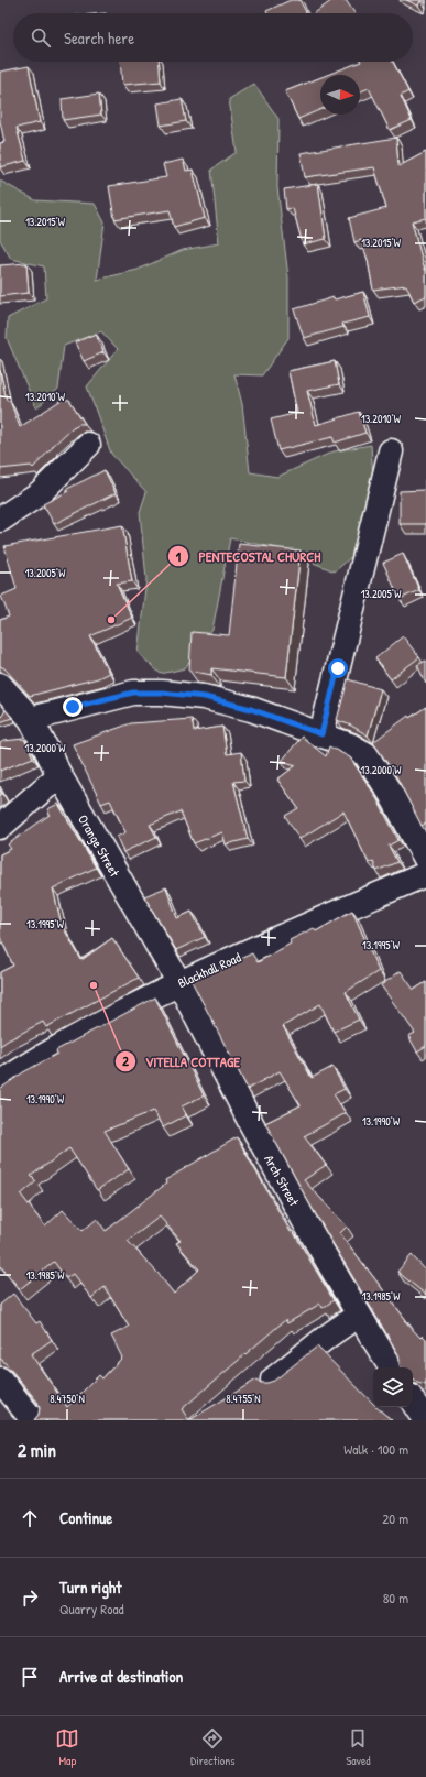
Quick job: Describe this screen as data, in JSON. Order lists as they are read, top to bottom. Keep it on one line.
{"streets":{"street":["Orange Street","Blackhall Road","Arch Street"]},"crossings":[["Orange Street","Blackhall Road"],["Orange Street","Arch Street"],["Blackhall Road","Arch Street"]],"places":["PENTECOSTAL CHURCH","VITELLA COTTAGE"],"north":"right","page":{"search":"Search here","heading":["2 min","Walk · 100 m"],"list":[["Continue","20 m"],["Turn right","Quarry Road","80 m"],"Arrive at destination"],"nav":["Map","Directions","Saved"]},"coordinates":["13.2015°W","13.2010°W","13.2005°W","13.2000°W","13.1995°W","13.1990°W","13.1985°W","8.4750°N","8.4755°N"]}
